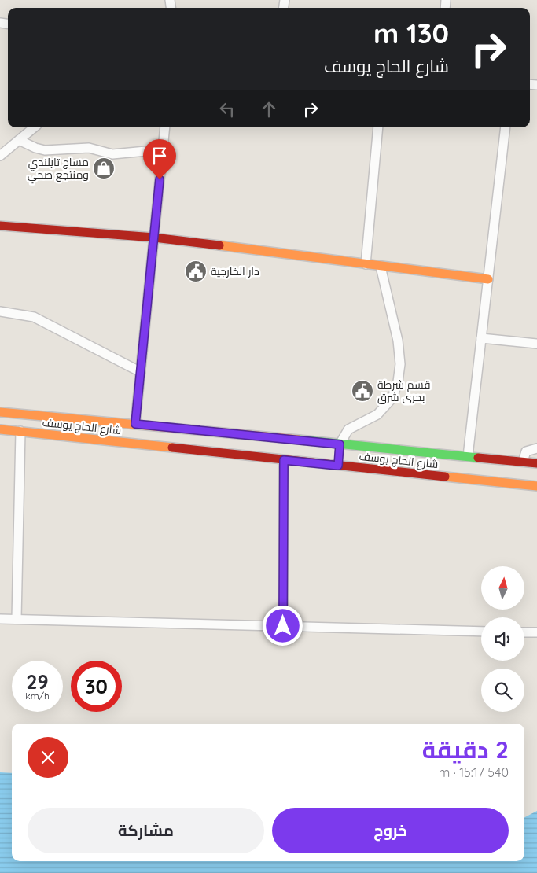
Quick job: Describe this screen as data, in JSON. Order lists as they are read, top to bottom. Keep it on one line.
{"streets":{"main road":["شارع الحاج يوسف"]},"places":{"shop":["مساج تايلندي ومنتجع صحي"],"public building":["دار الخارجية","قسم شرطة بحرى شرق"]},"north":"top","page":{"turn":["130 m","شارع الحاج يوسف"],"speed":"29 km/h","limit":"30","heading":["2 دقيقة","540 m · 15:17"],"buttons":["خروج","مشاركة"]}}
